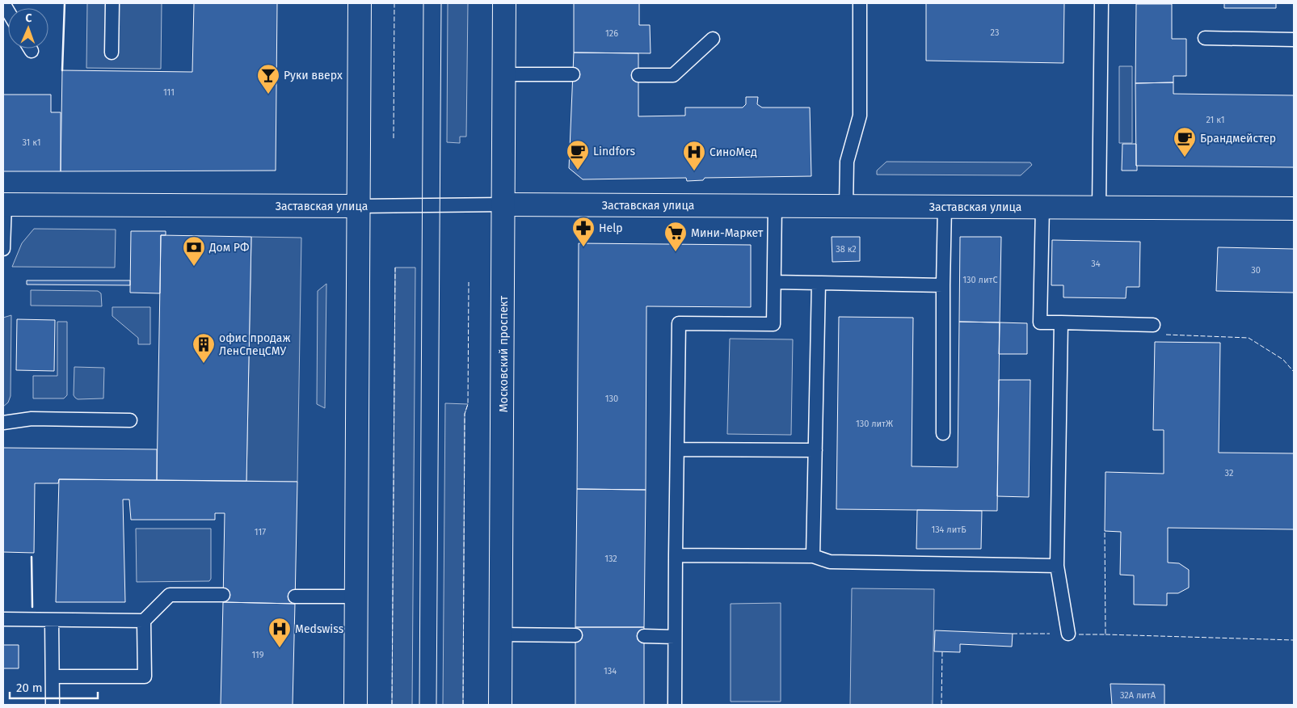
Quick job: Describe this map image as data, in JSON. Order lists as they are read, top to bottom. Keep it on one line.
{"streets":{"main road":["Заставская улица","Московский проспект"]},"crossings":[["Заставская улица","Московский проспект"]],"places":{"bar":["Руки вверх"],"cafe":["Брандмейстер","Lindfors"],"hospital":["СиноМед","Medswiss"],"pharmacy":["Help"],"supermarket":["Мини-Маркет"],"bank":["Дом РФ"],"building":["офис продаж ЛенСпецСМУ"]},"house_numbers":["23","126","111","21 к1","31 к1","38 к2","34","30","130 литС","130","130 литЖ","32","134 литБ","117","132","119","134","32А литА"],"scale_bar":"20 m","north":"top"}
